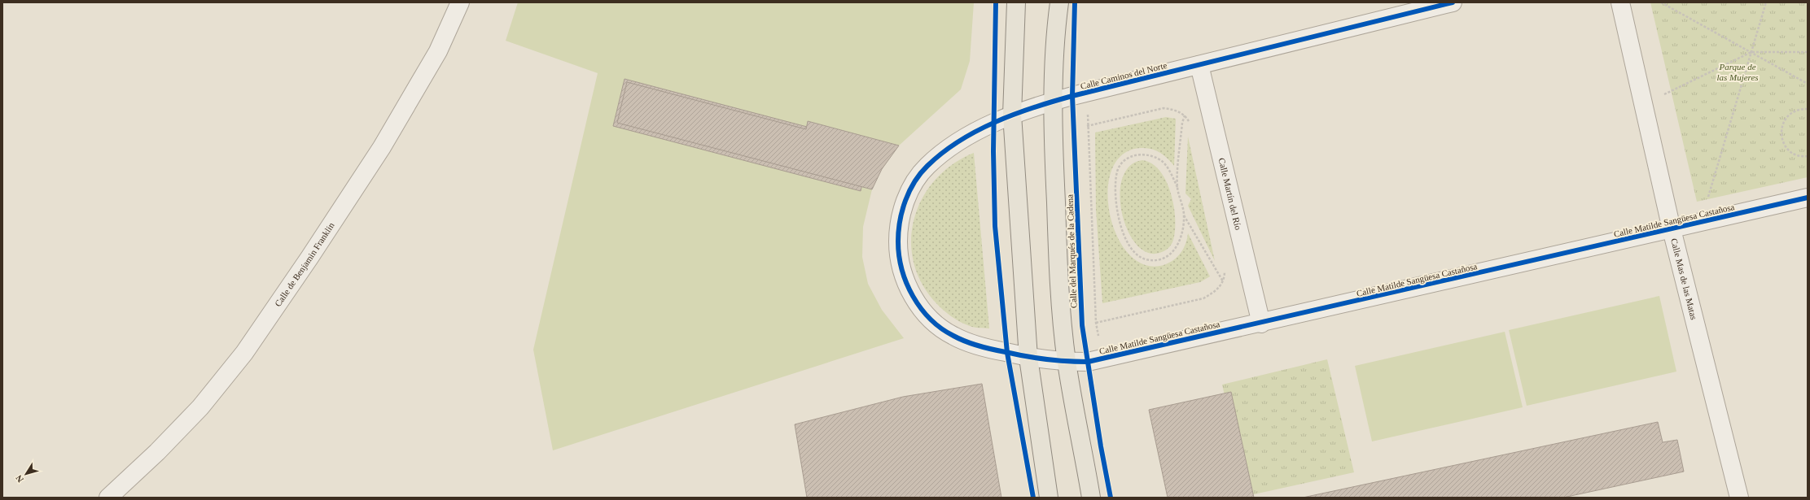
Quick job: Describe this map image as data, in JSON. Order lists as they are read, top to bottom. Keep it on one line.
{"streets":{"main road":["Calle del Marqués de la Cadena"],"street":["Calle Caminos del Norte","Calle Martín del Río","Calle Matilde Sangüesa Castañosa","Calle de Benjamin Franklin","Calle Mas de las Matas"]},"crossings":[["Calle Caminos del Norte","Calle Martín del Río"],["Calle Caminos del Norte","Calle Matilde Sangüesa Castañosa"],["Calle Caminos del Norte","Calle del Marqués de la Cadena"],["Calle Martín del Río","Calle Matilde Sangüesa Castañosa"],["Calle Matilde Sangüesa Castañosa","Calle del Marqués de la Cadena"],["Calle Matilde Sangüesa Castañosa","Calle Mas de las Matas"]],"parks":["Parque de las Mujeres"],"north":"bottom left"}
